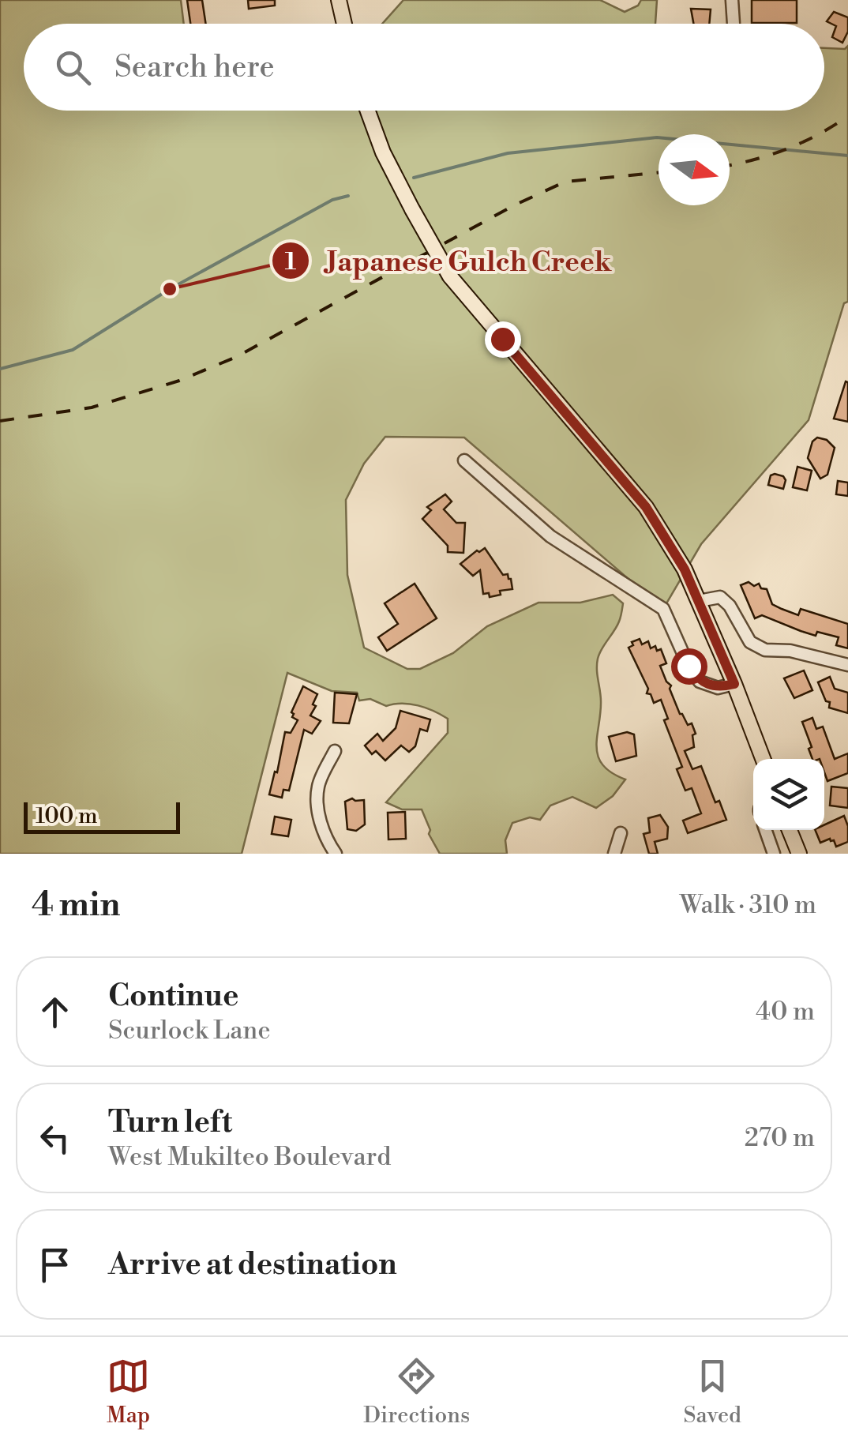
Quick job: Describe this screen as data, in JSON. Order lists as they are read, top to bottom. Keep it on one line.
{"places":["Japanese Gulch Creek"],"scale_bar":"100 m","north":"right","page":{"search":"Search here","scale":"100 m","heading":["4 min","Walk · 310 m"],"list":[["Continue","Scurlock Lane","40 m"],["Turn left","West Mukilteo Boulevard","270 m"],"Arrive at destination"],"nav":["Map","Directions","Saved"]}}
